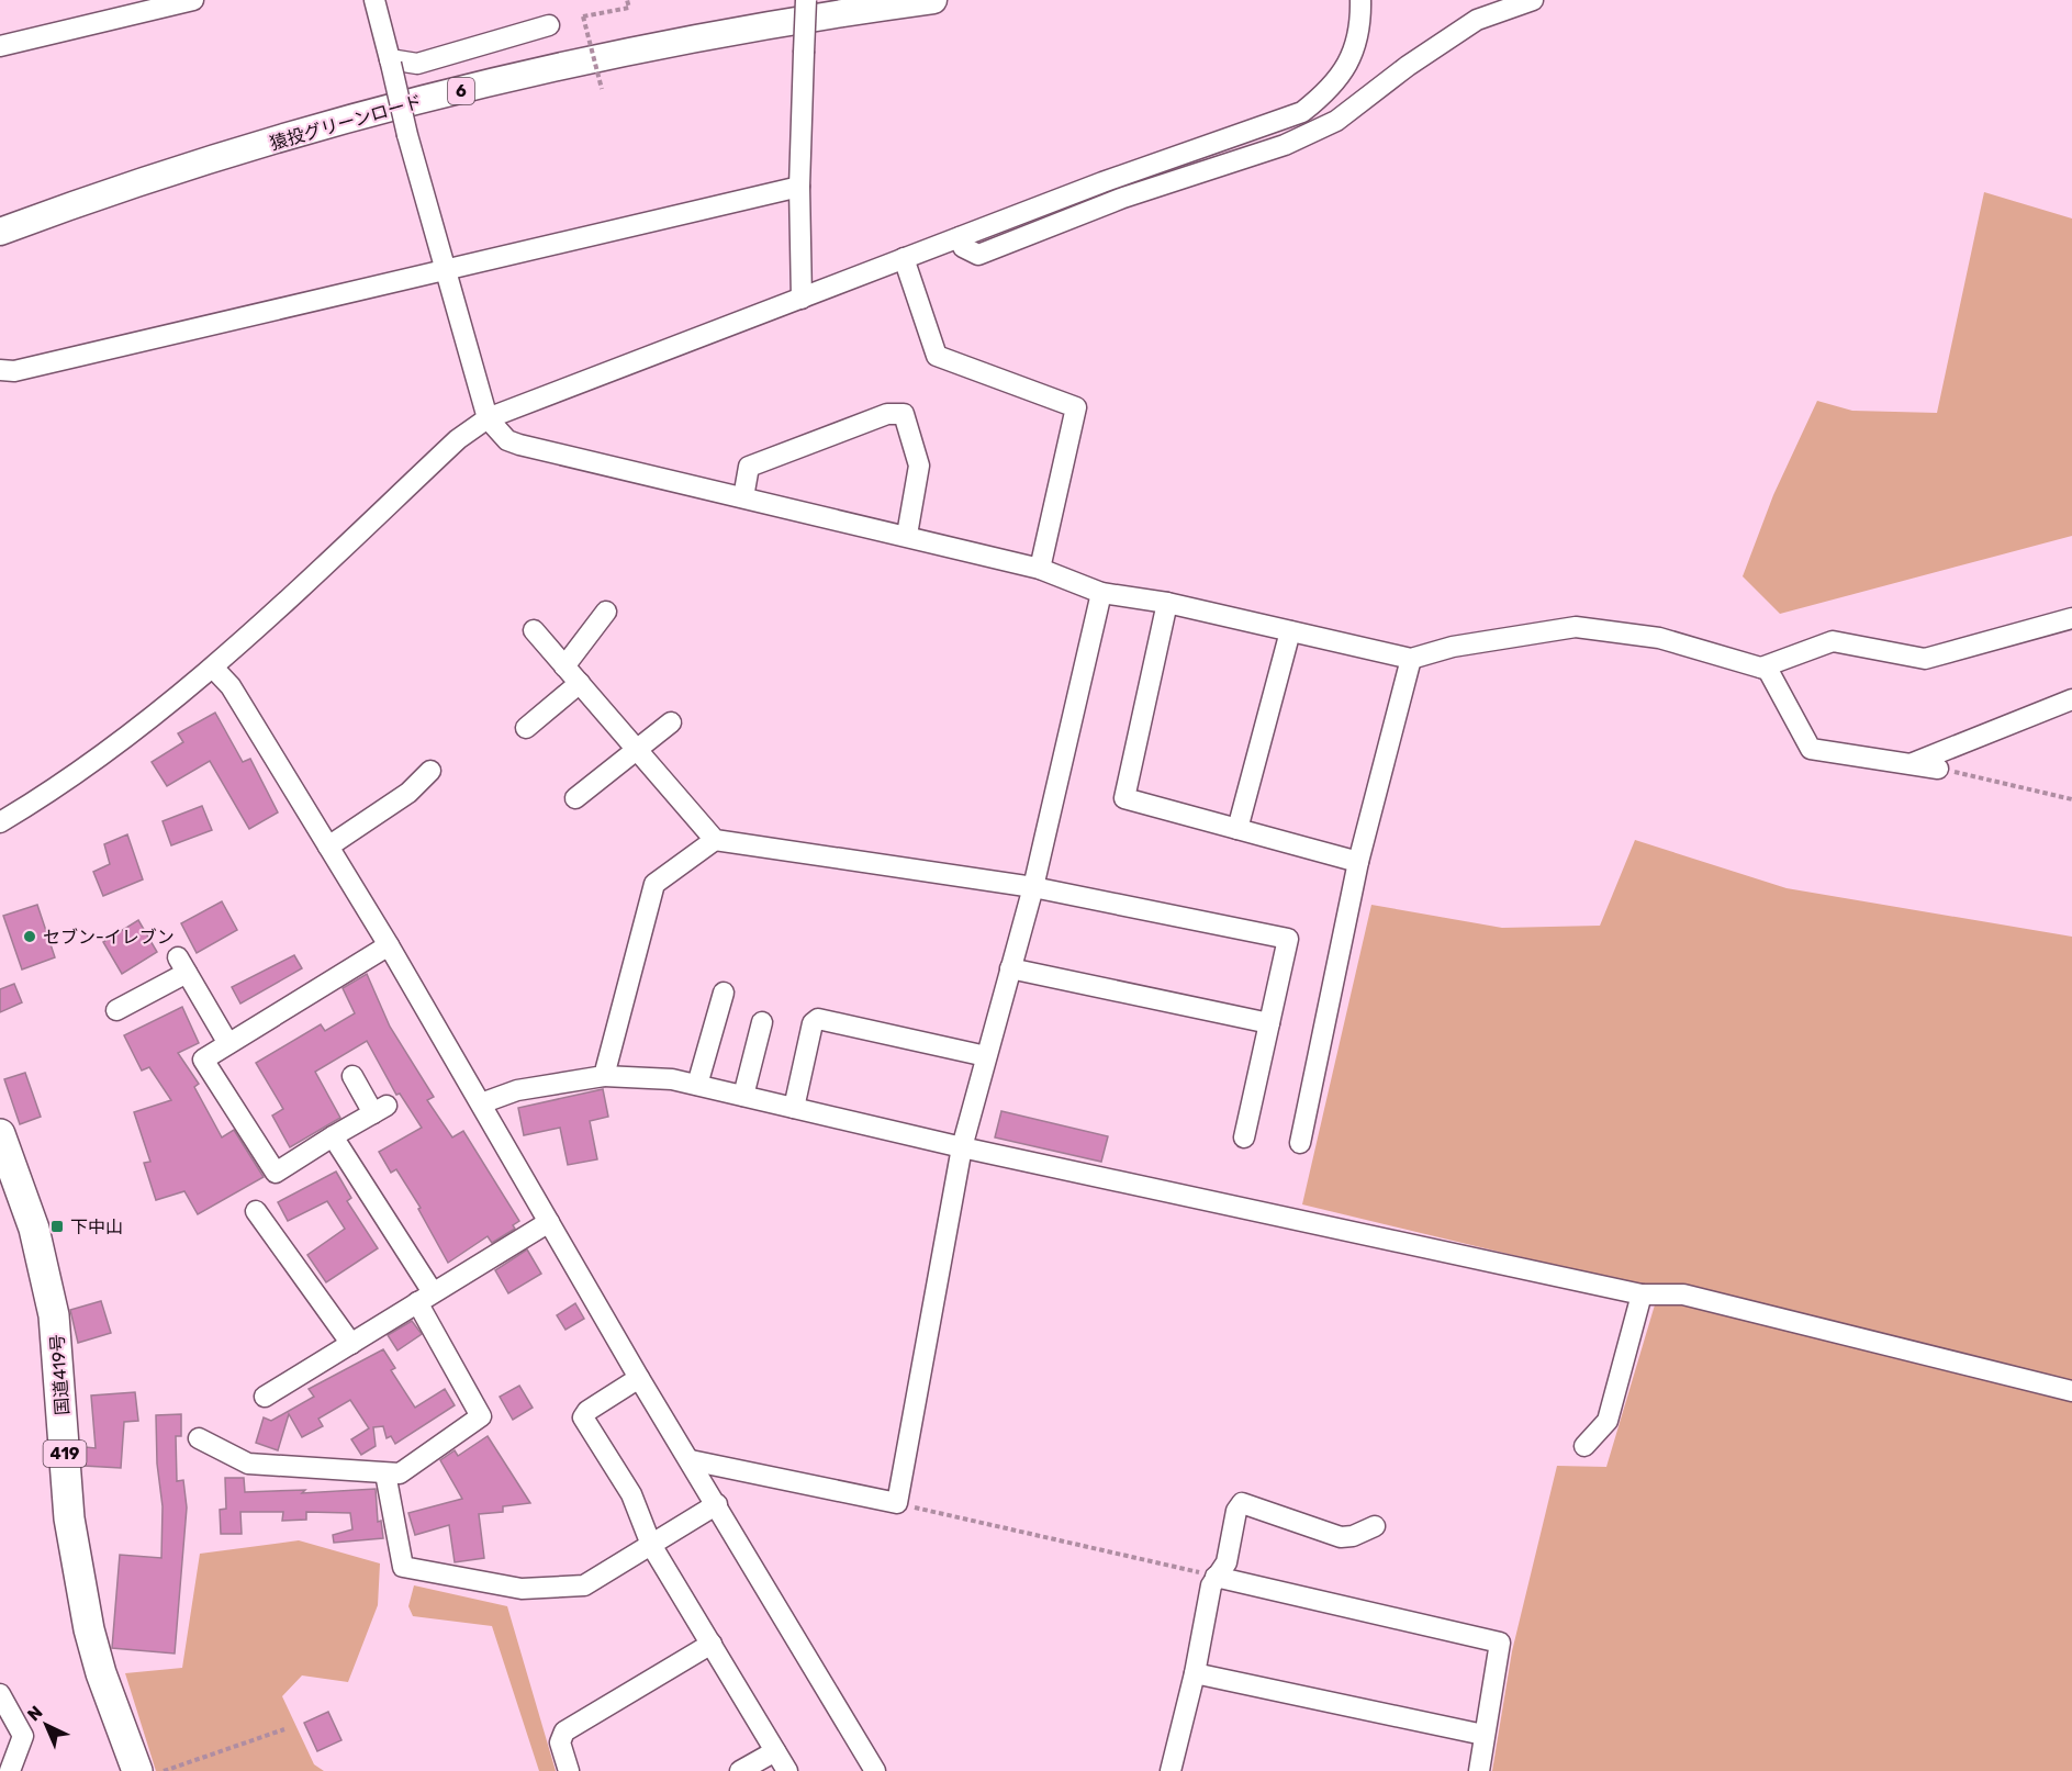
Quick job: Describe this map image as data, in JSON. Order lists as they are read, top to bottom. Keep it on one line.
{"streets":{"highway":["国道419号","419"],"main road":["6","猿投グリーンロード"]},"places":{"other":["セブン-イレブン"],"transit":["下中山"]},"north":"top left"}
